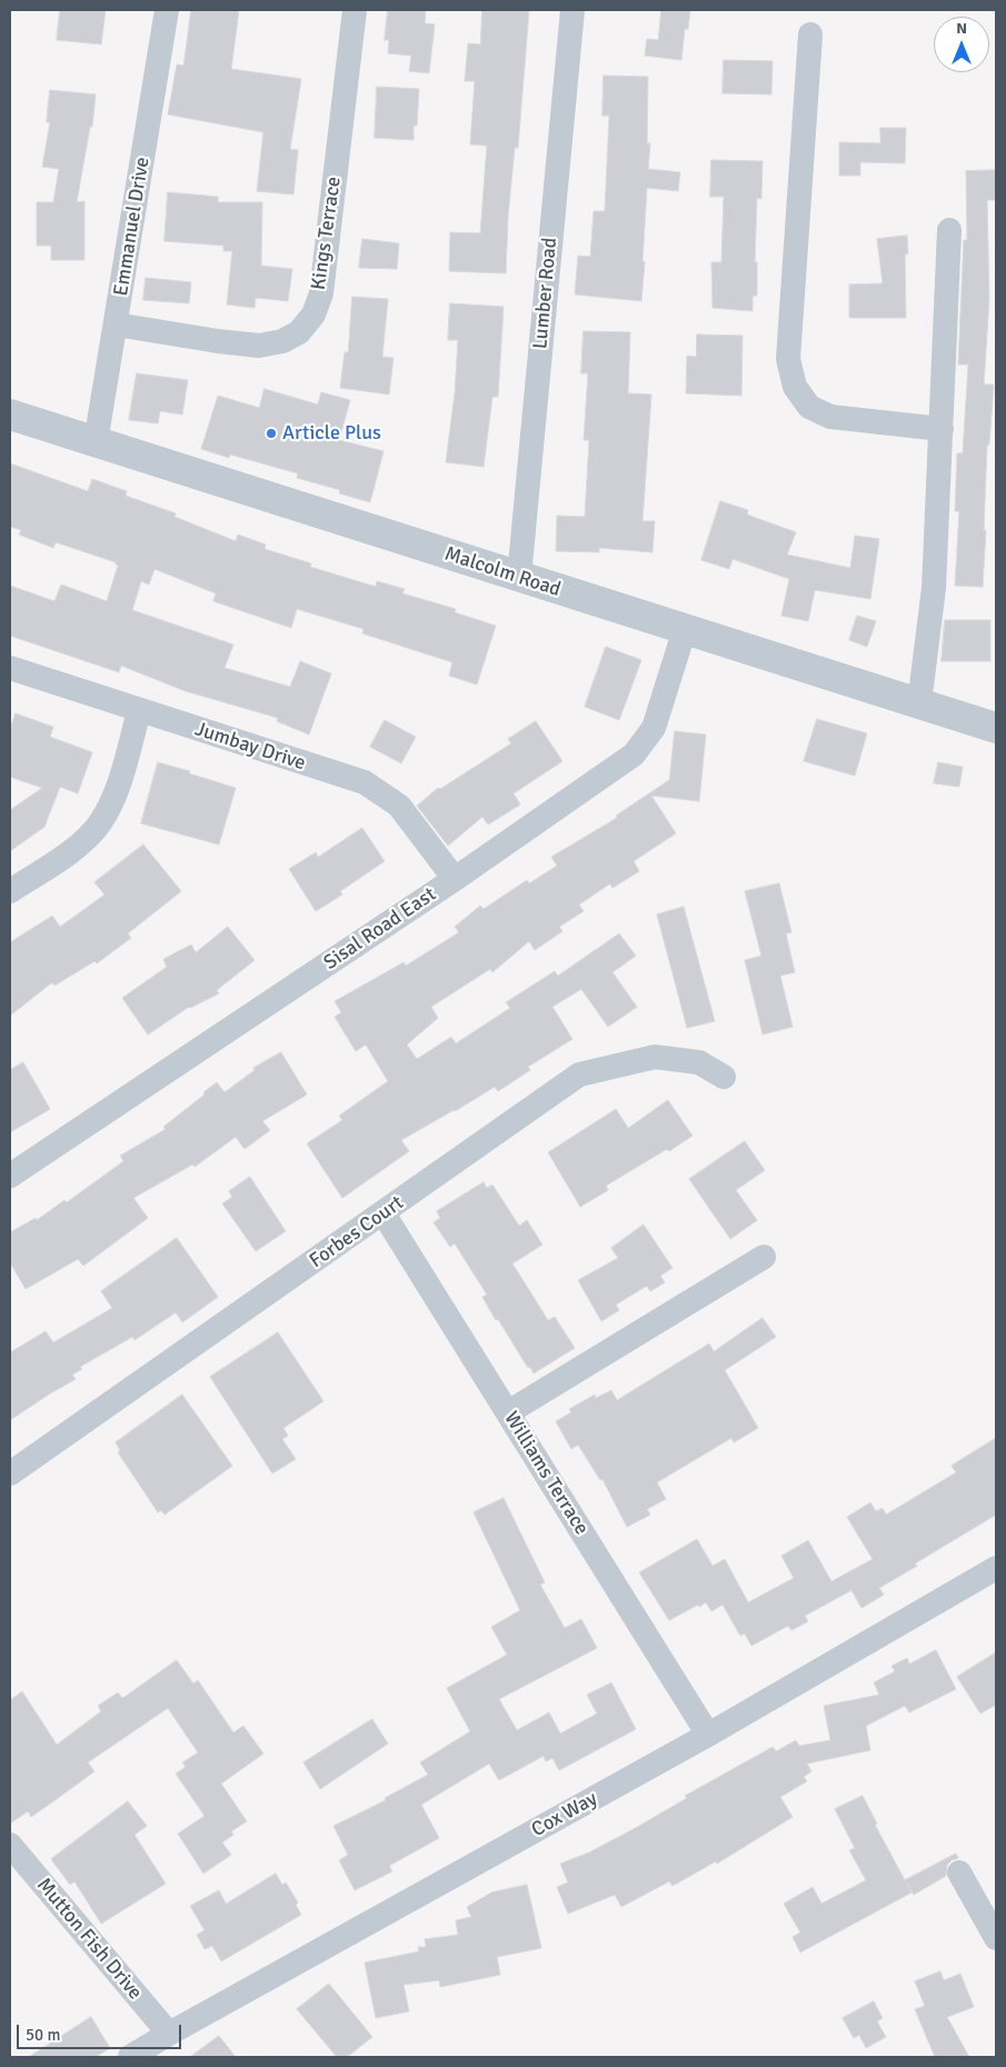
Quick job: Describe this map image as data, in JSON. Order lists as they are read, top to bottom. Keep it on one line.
{"streets":{"street":["Emmanuel Drive","Kings Terrace","Lumber Road","Malcolm Road","Jumbay Drive","Sisal Road East","Forbes Court","Williams Terrace","Cox Way","Mutton Fish Drive"]},"crossings":[["Emmanuel Drive","Kings Terrace"],["Emmanuel Drive","Malcolm Road"],["Lumber Road","Malcolm Road"],["Malcolm Road","Sisal Road East"],["Jumbay Drive","Sisal Road East"],["Forbes Court","Williams Terrace"],["Williams Terrace","Cox Way"],["Cox Way","Mutton Fish Drive"]],"places":["Article Plus"],"scale_bar":"50 m","north":"top"}
